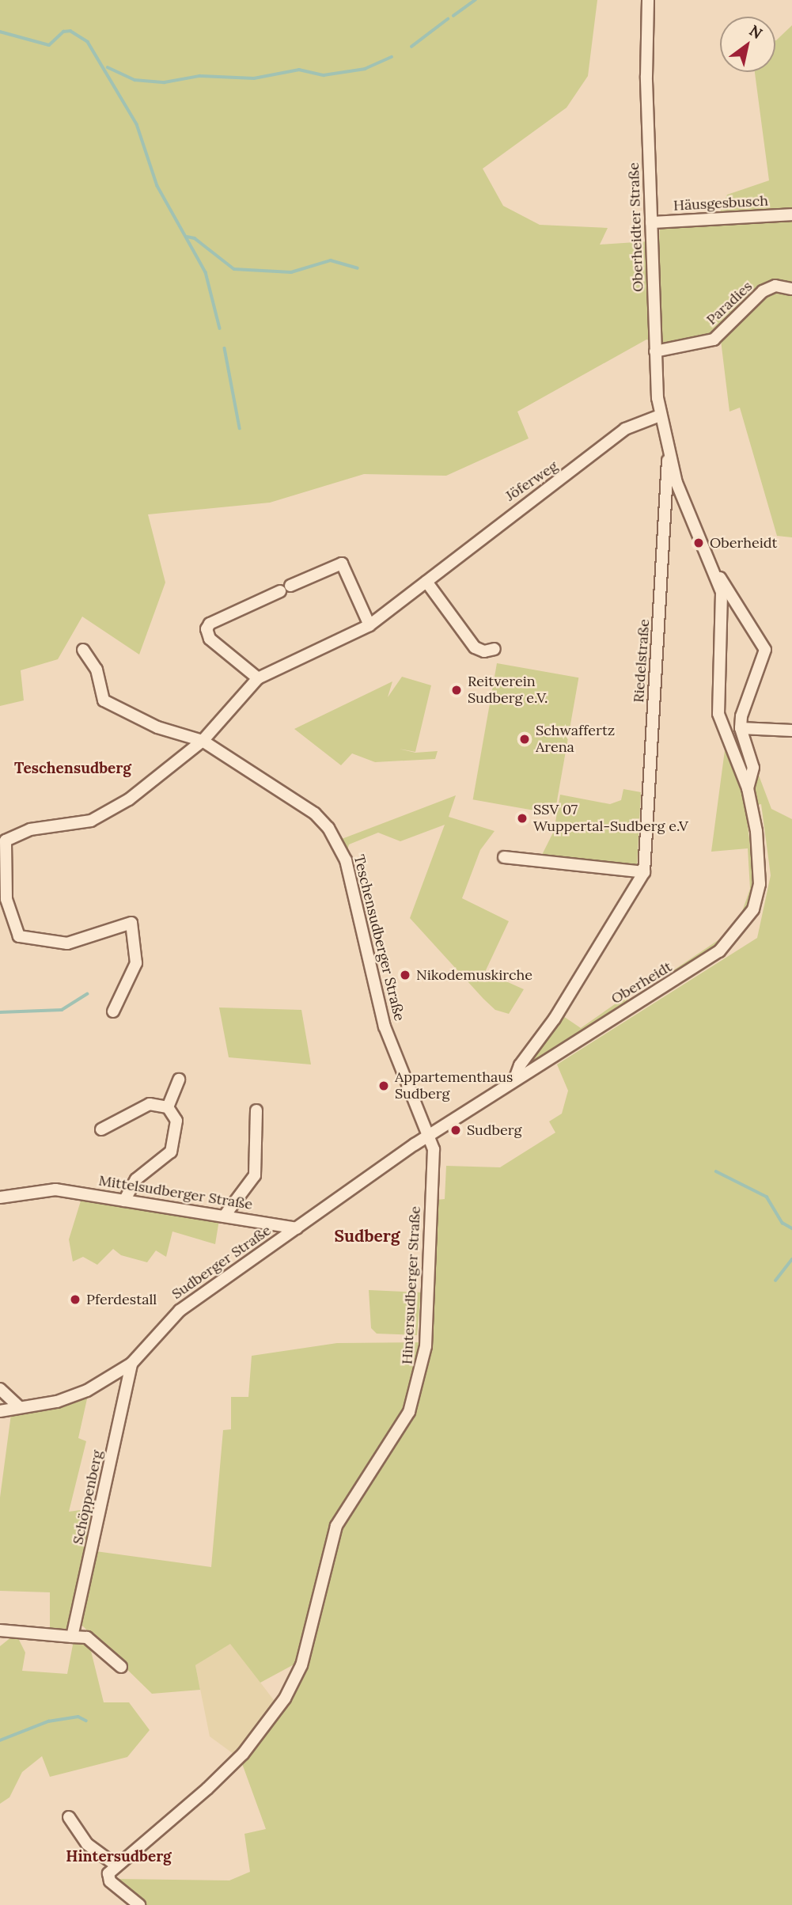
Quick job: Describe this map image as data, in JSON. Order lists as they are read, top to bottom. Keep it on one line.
{"streets":{"street":["Häusgesbusch","Oberheidter Straße","Paradies","Jöferweg","Riedelstraße","Teschensudberger Straße","Oberheidt","Mittelsudberger Straße","Sudberger Straße","Hintersudberger Straße","Schöppenberg"]},"crossings":[["Häusgesbusch","Oberheidter Straße"],["Oberheidter Straße","Paradies"],["Oberheidter Straße","Jöferweg"],["Oberheidter Straße","Riedelstraße"],["Oberheidter Straße","Oberheidt"],["Jöferweg","Teschensudberger Straße"],["Riedelstraße","Oberheidt"],["Teschensudberger Straße","Oberheidt"],["Teschensudberger Straße","Sudberger Straße"],["Teschensudberger Straße","Hintersudberger Straße"],["Oberheidt","Sudberger Straße"],["Oberheidt","Hintersudberger Straße"],["Mittelsudberger Straße","Sudberger Straße"],["Sudberger Straße","Hintersudberger Straße"],["Sudberger Straße","Schöppenberg"]],"districts":["Teschensudberg","Sudberg","Hintersudberg"],"places":["Oberheidt","Reitverein Sudberg e.V.","Schwaffertz Arena","SSV 07 Wuppertal-Sudberg e.V","Nikodemuskirche","Appartementhaus Sudberg","Sudberg","Pferdestall"],"north":"top right"}
